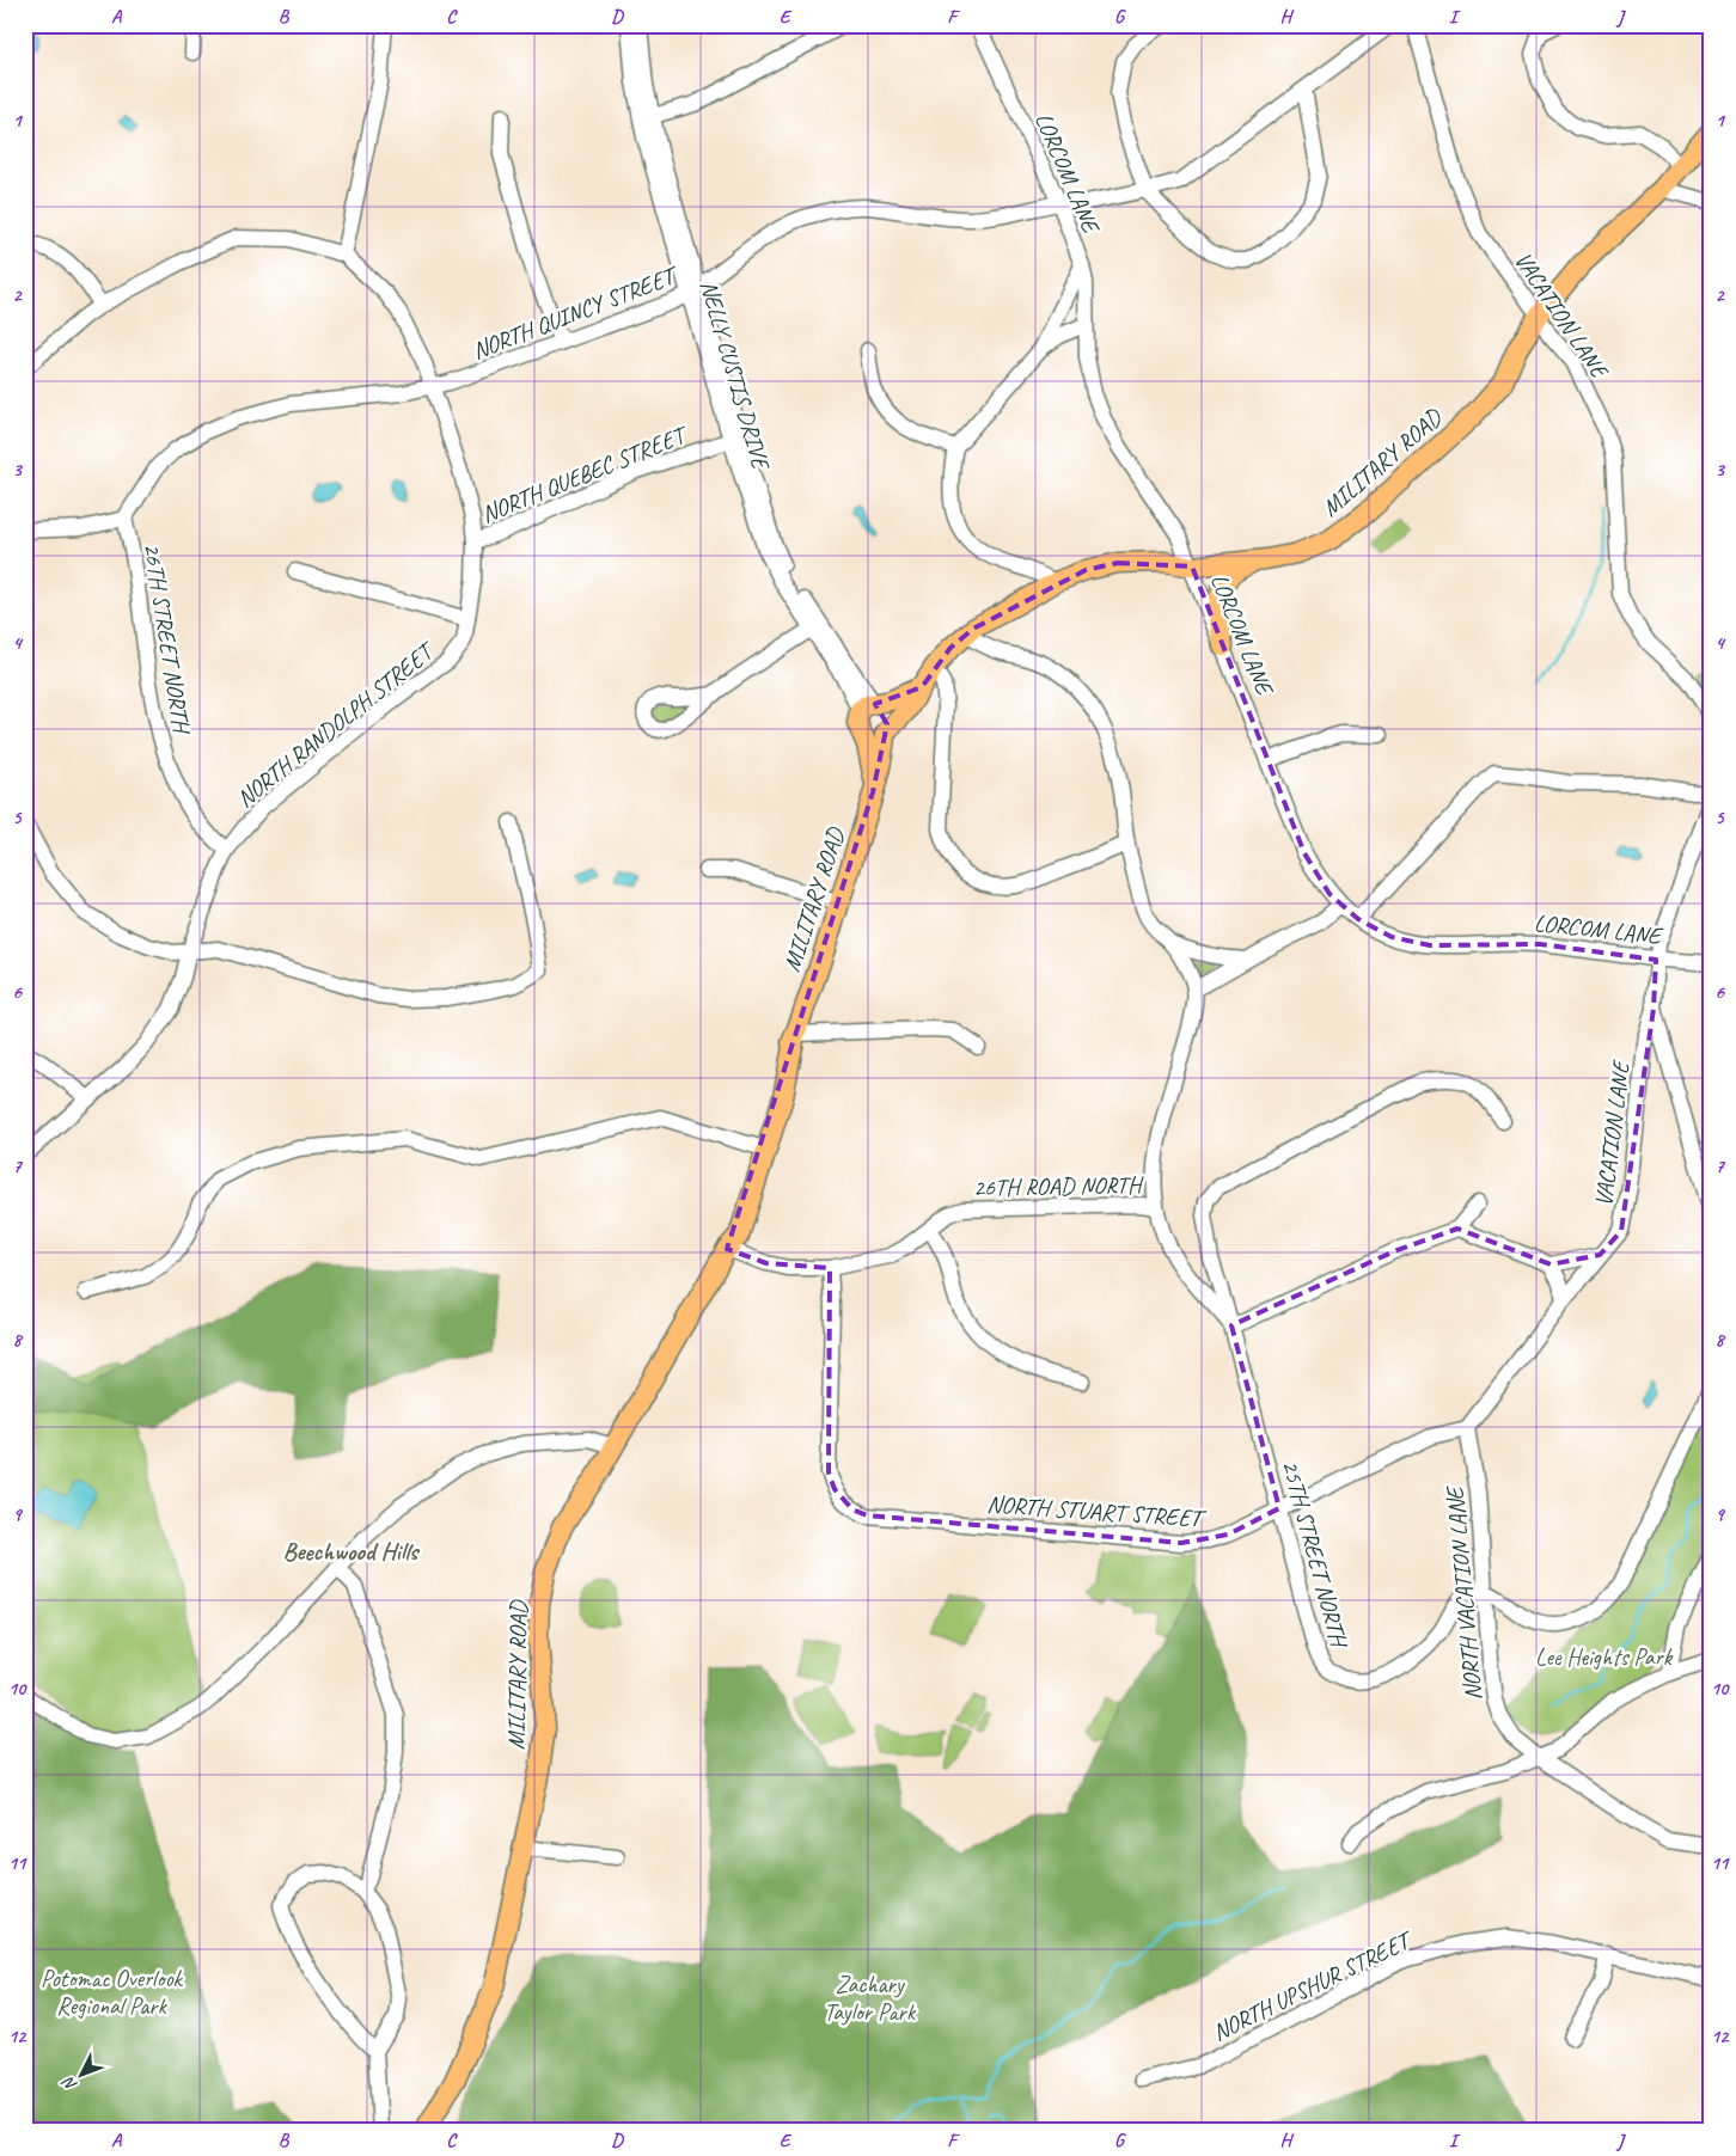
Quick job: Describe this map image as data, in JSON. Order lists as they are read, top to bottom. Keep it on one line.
{"streets":{"main road":["MILITARY ROAD"],"street":["LORCOM LANE","NORTH QUINCY STREET","VACATION LANE","NELLY CUSTIS DRIVE","NORTH QUEBEC STREET","26TH STREET NORTH","NORTH RANDOLPH STREET","26TH ROAD NORTH","NORTH STUART STREET","25TH STREET NORTH","NORTH VACATION LANE","NORTH UPSHUR STREET"]},"crossings":[["LORCOM LANE","NORTH QUINCY STREET"],["LORCOM LANE","VACATION LANE"],["LORCOM LANE","MILITARY ROAD"],["NORTH QUINCY STREET","NELLY CUSTIS DRIVE"],["NORTH QUINCY STREET","26TH STREET NORTH"],["VACATION LANE","MILITARY ROAD"],["VACATION LANE","NORTH STUART STREET"],["VACATION LANE","NORTH VACATION LANE"],["NELLY CUSTIS DRIVE","MILITARY ROAD"],["NELLY CUSTIS DRIVE","NORTH QUEBEC STREET"],["MILITARY ROAD","26TH ROAD NORTH"],["MILITARY ROAD","25TH STREET NORTH"],["26TH STREET NORTH","NORTH RANDOLPH STREET"],["26TH ROAD NORTH","NORTH STUART STREET"],["26TH ROAD NORTH","25TH STREET NORTH"],["NORTH STUART STREET","25TH STREET NORTH"],["NORTH STUART STREET","NORTH VACATION LANE"],["25TH STREET NORTH","NORTH VACATION LANE"]],"districts":["Beechwood Hills"],"parks":["Lee Heights Park","Potomac Overlook Regional Park","Zachary Taylor Park"],"north":"bottom left","grid":{"columns":["A","B","C","D","E","F","G","H","I","J"],"rows":["1","2","3","4","5","6","7","8","9","10","11","12"]}}
